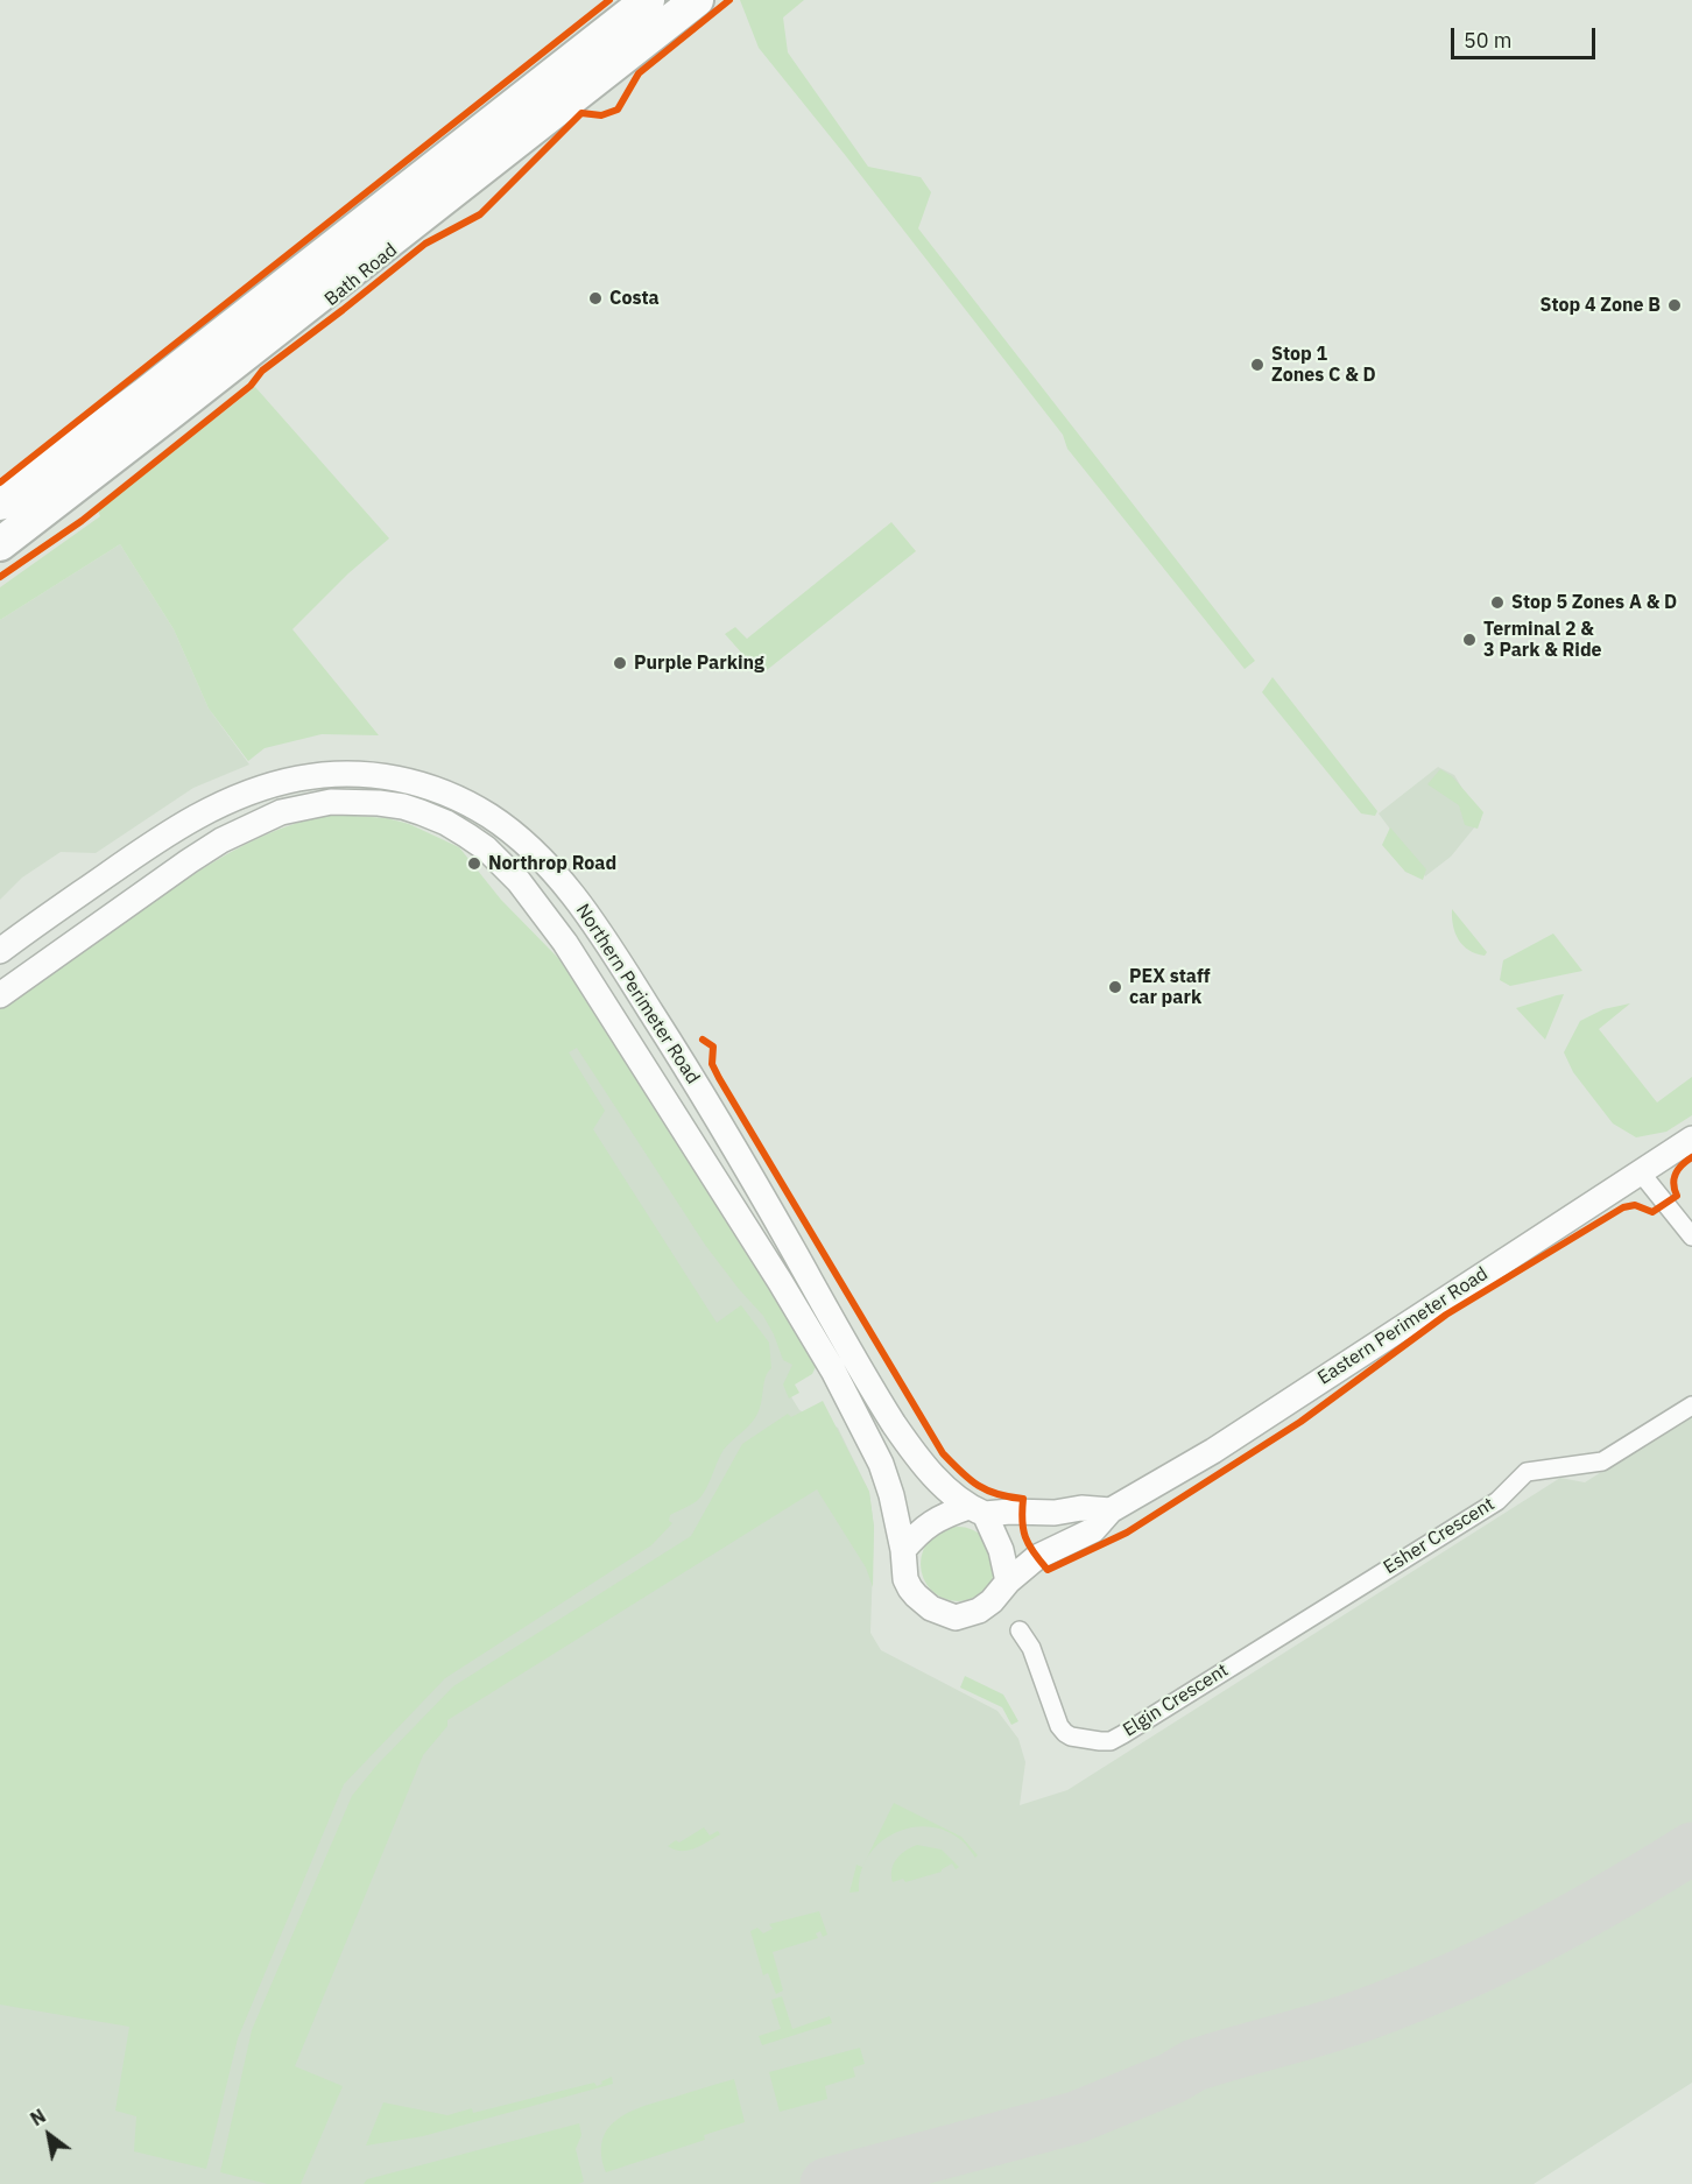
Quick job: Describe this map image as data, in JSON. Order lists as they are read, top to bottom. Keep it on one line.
{"streets":{"highway":["Bath Road"],"street":["Northern Perimeter Road","Eastern Perimeter Road","Esher Crescent","Elgin Crescent"]},"crossings":[["Northern Perimeter Road","Eastern Perimeter Road"],["Esher Crescent","Elgin Crescent"]],"places":["Costa","Stop 4 Zone B","Stop 1 Zones C & D","Stop 5 Zones A & D","Terminal 2 & 3 Park & Ride","Purple Parking","Northrop Road","PEX staff car park"],"scale_bar":"50 m","north":"top left"}
